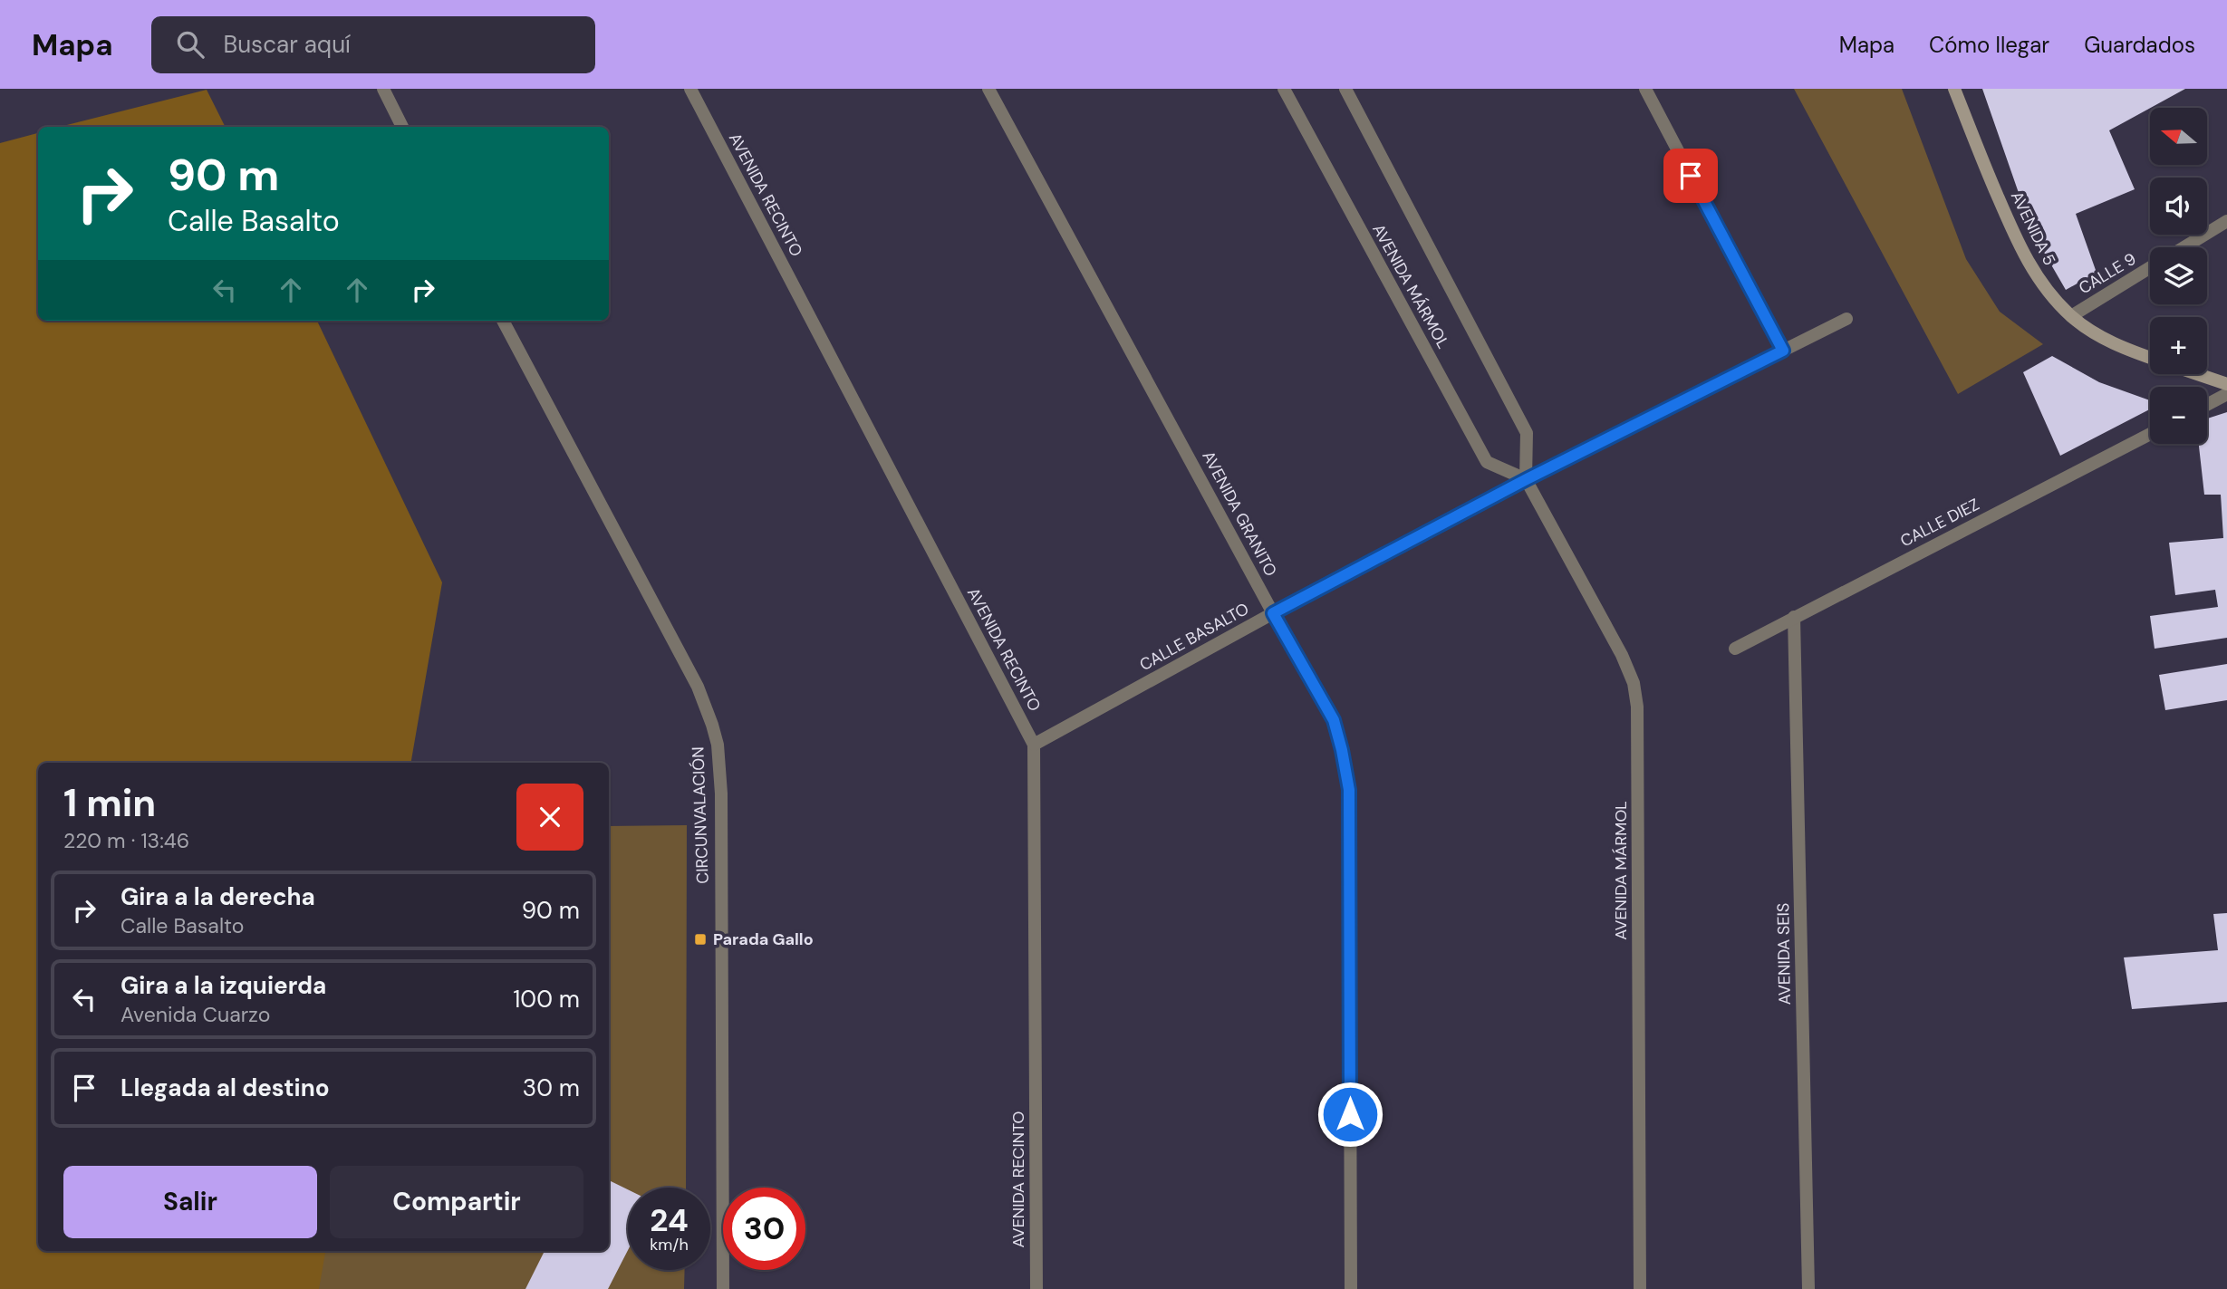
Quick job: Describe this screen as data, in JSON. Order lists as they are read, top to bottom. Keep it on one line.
{"streets":{"main road":["AVENIDA 5"],"street":["AVENIDA RECINTO","CALLE 9","AVENIDA MÁRMOL","AVENIDA GRANITO","CALLE DIEZ","CALLE BASALTO","CIRCUNVALACIÓN","AVENIDA SEIS"]},"crossings":[["AVENIDA RECINTO","CALLE BASALTO"],["AVENIDA 5","CALLE 9"],["AVENIDA MÁRMOL","CALLE BASALTO"],["AVENIDA GRANITO","CALLE BASALTO"],["CALLE DIEZ","AVENIDA SEIS"]],"places":{"transit":["Parada Gallo"]},"north":"left","page":{"header":"Mapa","search":"Buscar aquí","nav":["Mapa","Cómo llegar","Guardados"],"map_buttons":["+","−"],"turn":["90 m","Calle Basalto"],"heading":["1 min","220 m · 13:46"],"list":[{"name":"Gira a la derecha","note":"Calle Basalto","value":"90 m"},{"name":"Gira a la izquierda","note":"Avenida Cuarzo","value":"100 m"},{"name":"Llegada al destino","value":"30 m"}],"buttons":["Salir","Compartir"],"speed":"24 km/h","limit":"30"}}
